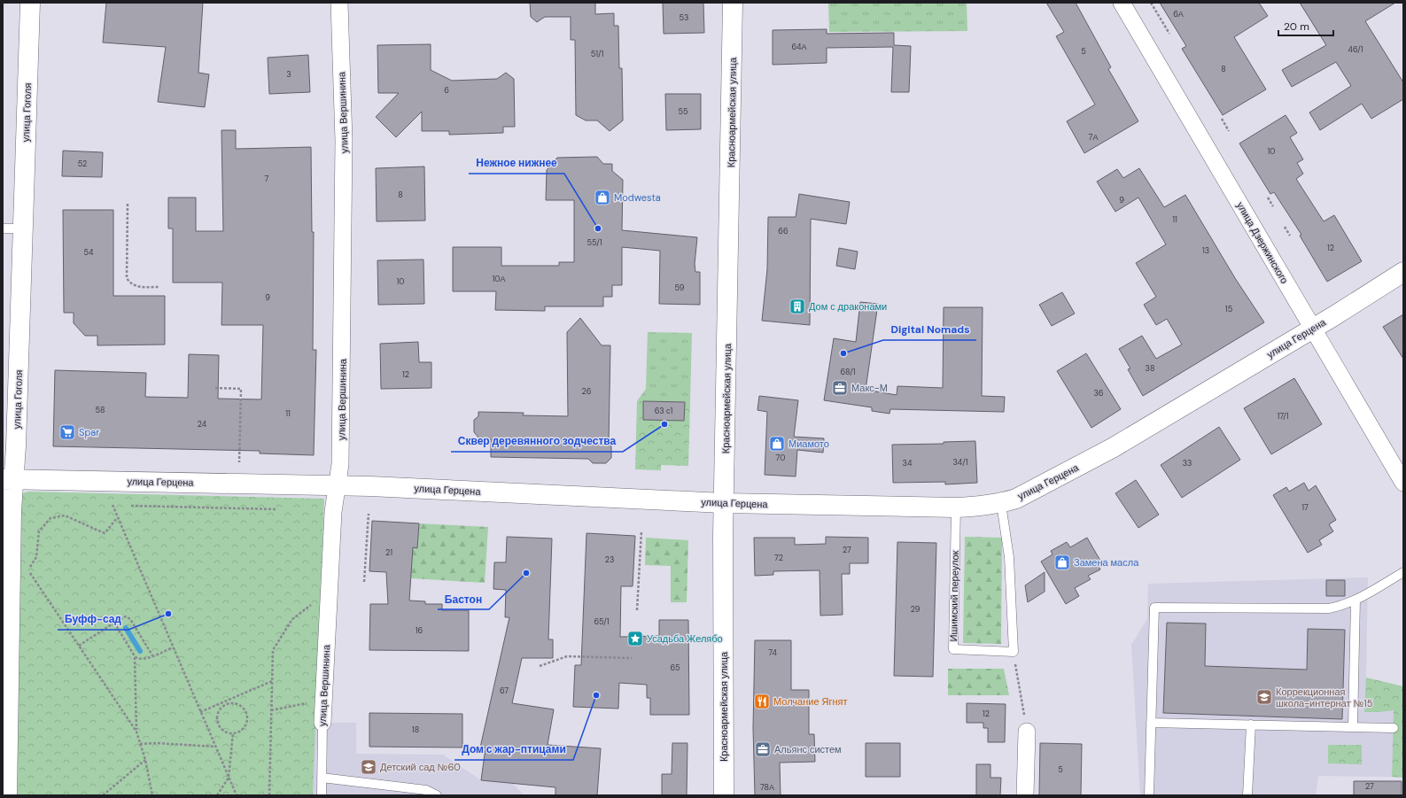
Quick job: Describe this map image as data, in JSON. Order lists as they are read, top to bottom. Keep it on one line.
{"streets":{"street":["улица Гоголя","улица Вершинина","Красноармейская улица","улица Дзержинского","улица Герцена"],"lane":["Ишимский переулок"]},"crossings":[["улица Гоголя","улица Герцена"],["улица Вершинина","улица Герцена"],["Красноармейская улица","улица Герцена"],["улица Дзержинского","улица Герцена"],["улица Герцена","Ишимский переулок"]],"places":{"shop":["Modwesta","Миамото","Замена масла"],"other":["Нежное нижнее","Digital Nomads","Сквер деревянного зодчества","Бастон","Буфф-сад","Дом с жар-птицами"],"building":["Дом с драконами"],"office":["Макс-М","Альянс систем"],"supermarket":["Spar"],"place":["Усадьба Желябо"],"school or university":["Коррекционная школа-интернат №15","Детский сад №60"],"restaurant":["Молчание Ягнят"]},"house_numbers":["6А","53","64А","46/1","5","51/1","8","3","6","55","7А","10","52","7","8","9","11","66","55/1","12","13","54","10А","10","59","9","15","38","68/1","12","26","36","58","63 с1","11","17/1","24","70","34/1","34","33","17","27","21","72","23","29","65/1","16","74","65","67","12","18","5","27","78А"],"scale_bar":"20 m"}
